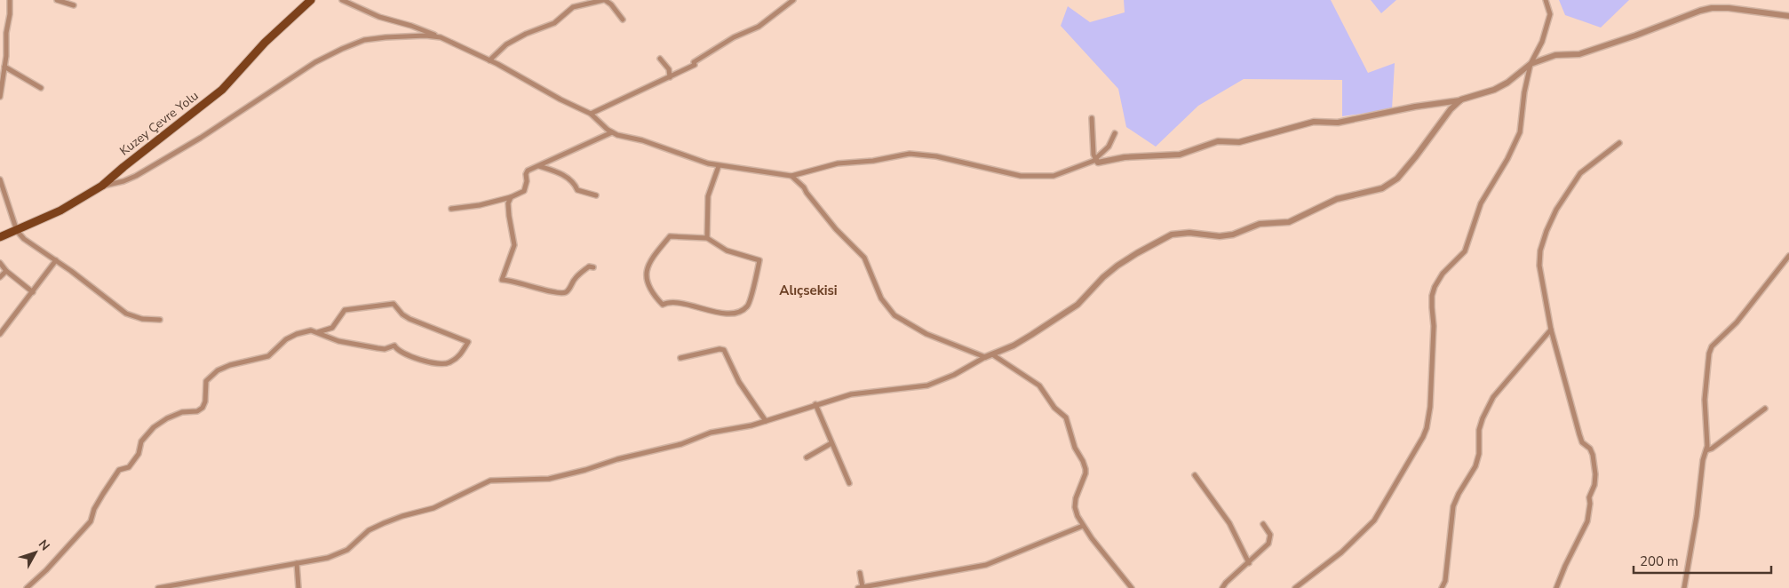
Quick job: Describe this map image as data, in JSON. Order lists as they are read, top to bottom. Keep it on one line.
{"streets":{"main road":["Kuzey Çevre Yolu"]},"districts":["Alıçsekisi"],"scale_bar":"200 m","north":"top right"}
